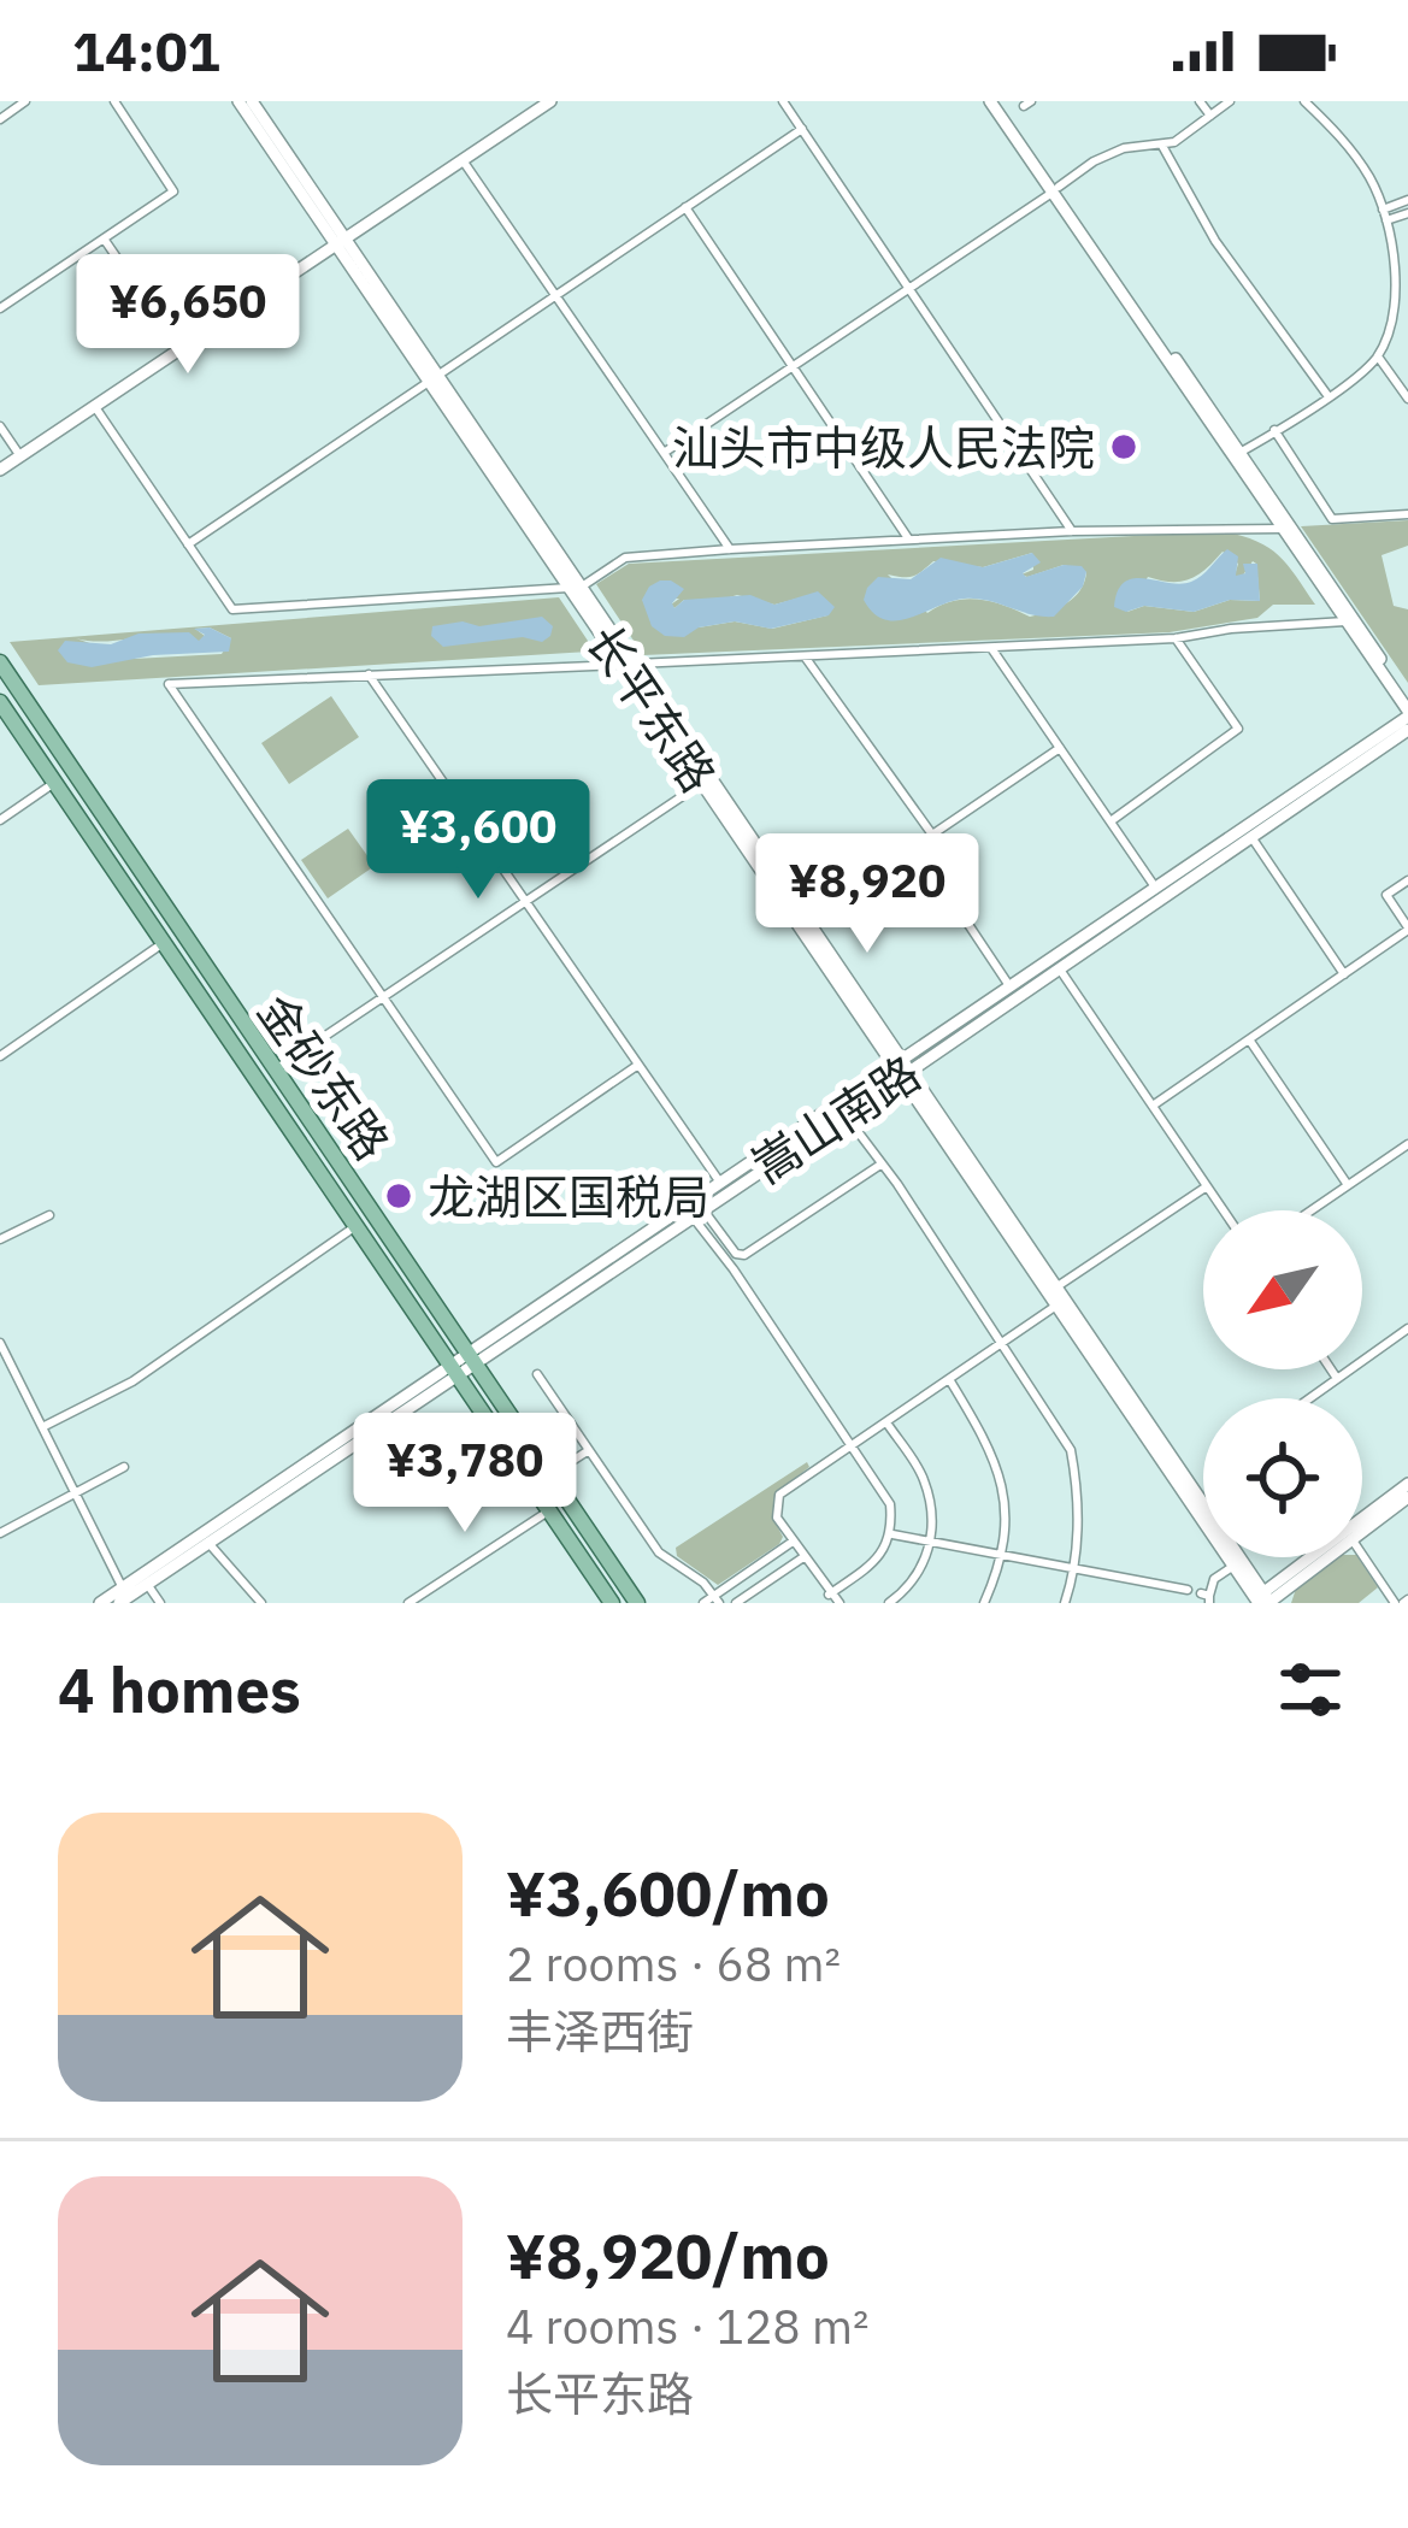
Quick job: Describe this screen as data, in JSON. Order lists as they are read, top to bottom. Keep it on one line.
{"streets":{"main road":["金砂东路"],"street":["长平东路","嵩山南路"]},"crossings":[["长平东路","嵩山南路"],["金砂东路","嵩山南路"]],"places":["汕头市中级人民法院","龙湖区国税局"],"north":"bottom left","page":{"status":"14:01","price":["¥6,650","¥3,600","¥8,920","¥3,780"],"heading":"4 homes","list":[{"name":"¥3,600/mo","note":"2 rooms · 68 m² · 丰泽西街"},{"name":"¥8,920/mo","note":"4 rooms · 128 m² · 长平东路"}]}}
